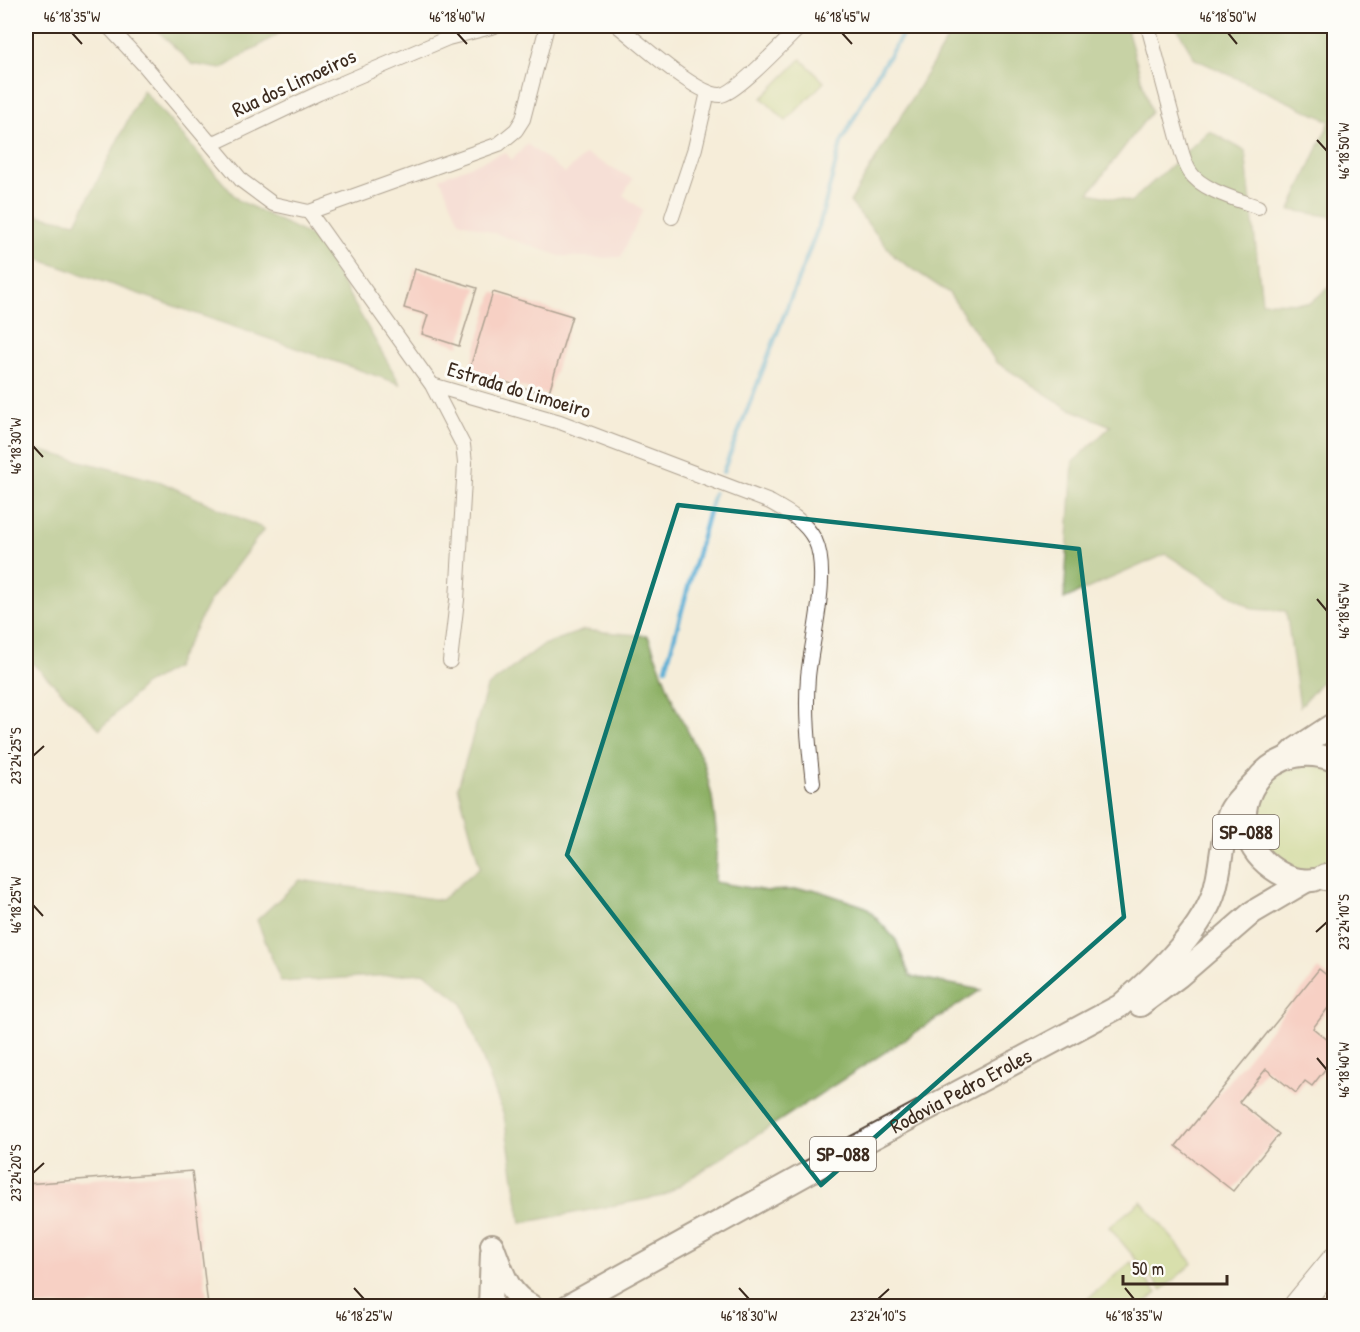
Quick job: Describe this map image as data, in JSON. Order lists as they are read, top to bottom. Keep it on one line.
{"streets":{"main road":["SP-088","Rodovia Pedro Eroles"],"street":["Rua dos Limoeiros","Estrada do Limoeiro"]},"scale_bar":"50 m","coordinates":["46°18'35\"W","46°18'40\"W","46°18'45\"W","46°18'50\"W","46°18'30\"W","23°24'25\"S","46°18'25\"W","23°24'10\"S","23°24'20\"S"]}
